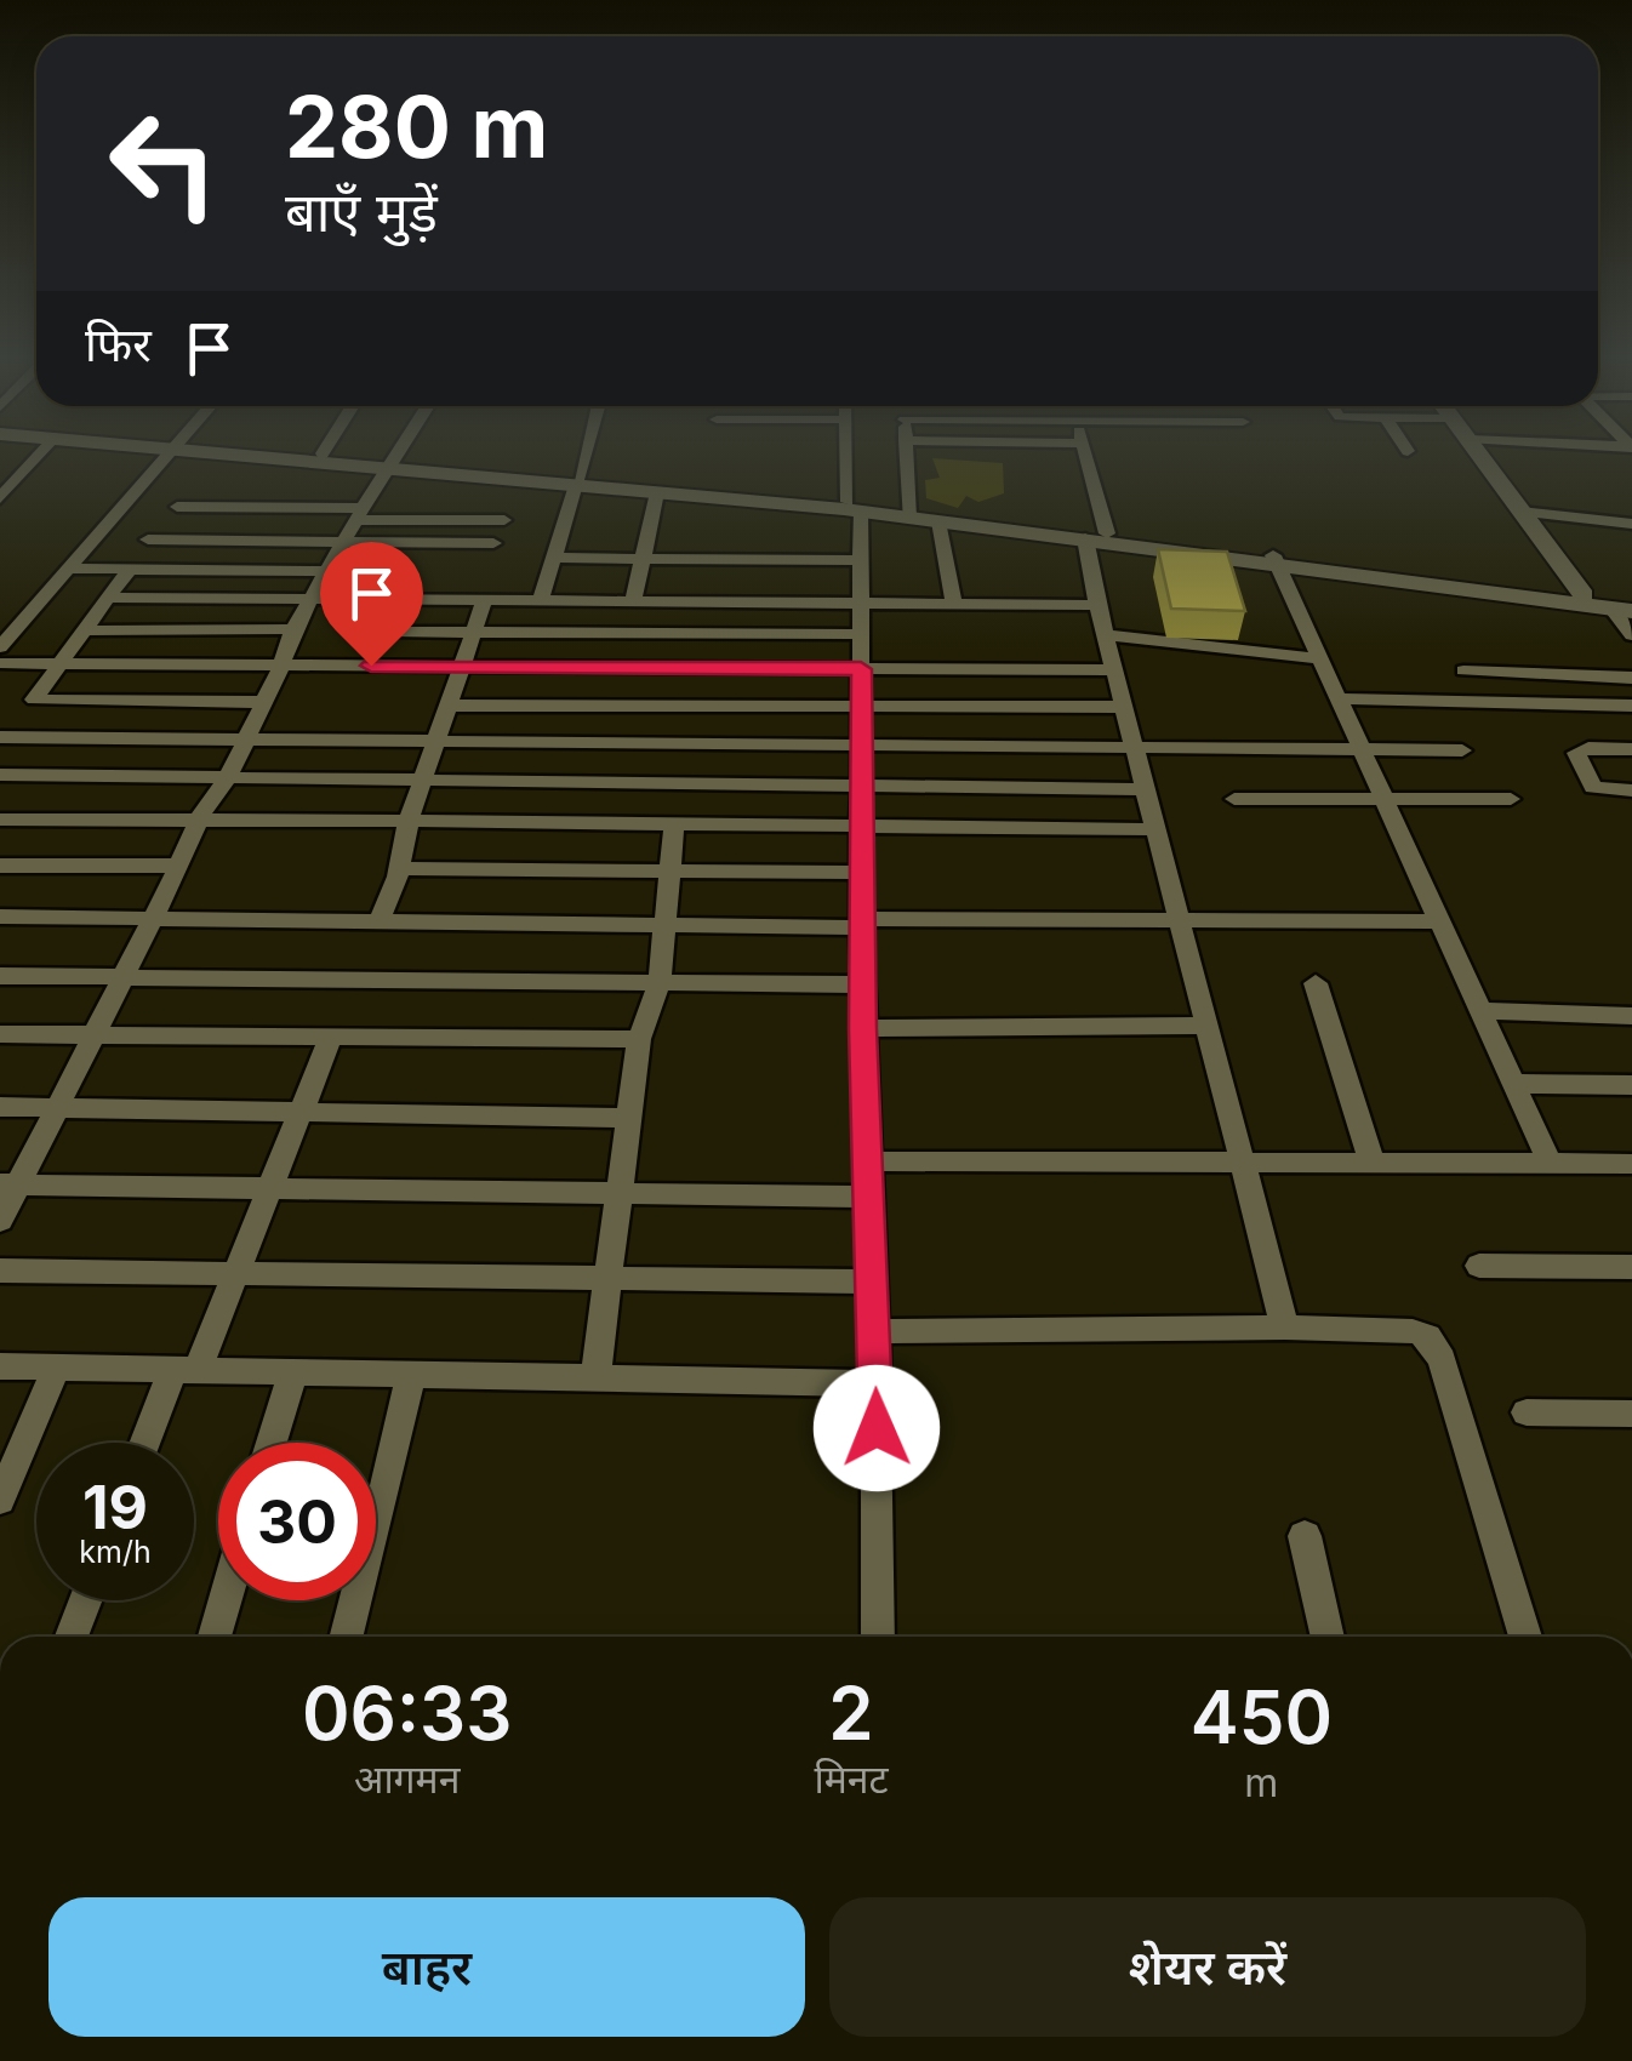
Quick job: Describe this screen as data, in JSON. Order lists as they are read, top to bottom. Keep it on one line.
{"page":{"turn":["280 m","बाएँ मुड़ें"],"then":"फिर","speed":"19 km/h","limit":"30","eta":["06:33","आगमन","2","मिनट","450","m"],"buttons":["बाहर","शेयर करें"]}}
